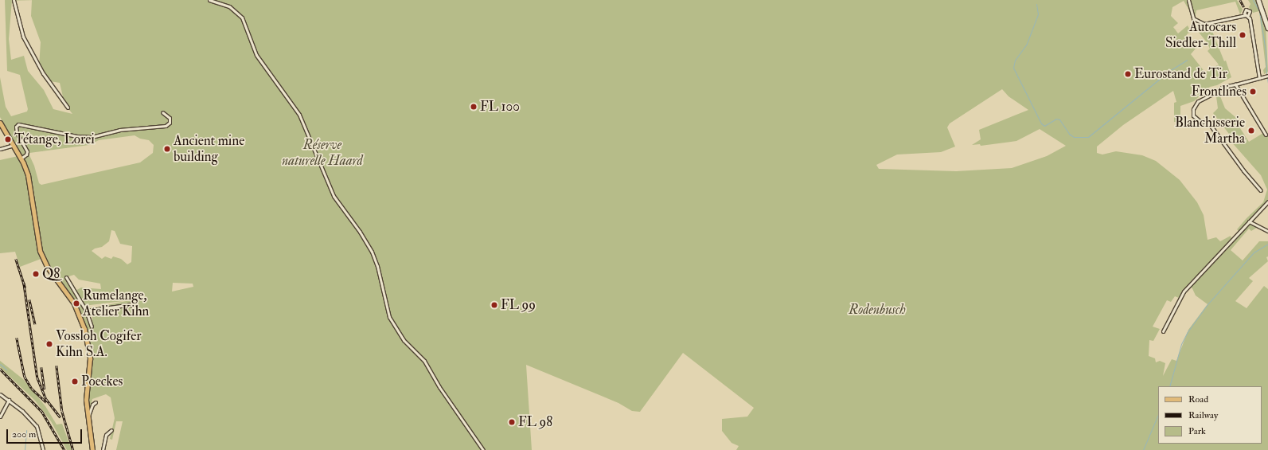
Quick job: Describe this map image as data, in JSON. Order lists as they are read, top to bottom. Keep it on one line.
{"parks":["Réserve naturelle Haard","Rodenbusch"],"places":["Autocars Siedler-Thill","Eurostand de Tir","Frontlines","FL 100","Blanchisserie Martha","Tétange, Lorei","Ancient mine building","Q8","Rumelange, Atelier Kihn","FL 99","Vossloh Cogifer Kihn S.A.","Poeckes","FL 98"],"legend":["Road","Railway","Park"],"scale_bar":"200 m"}
